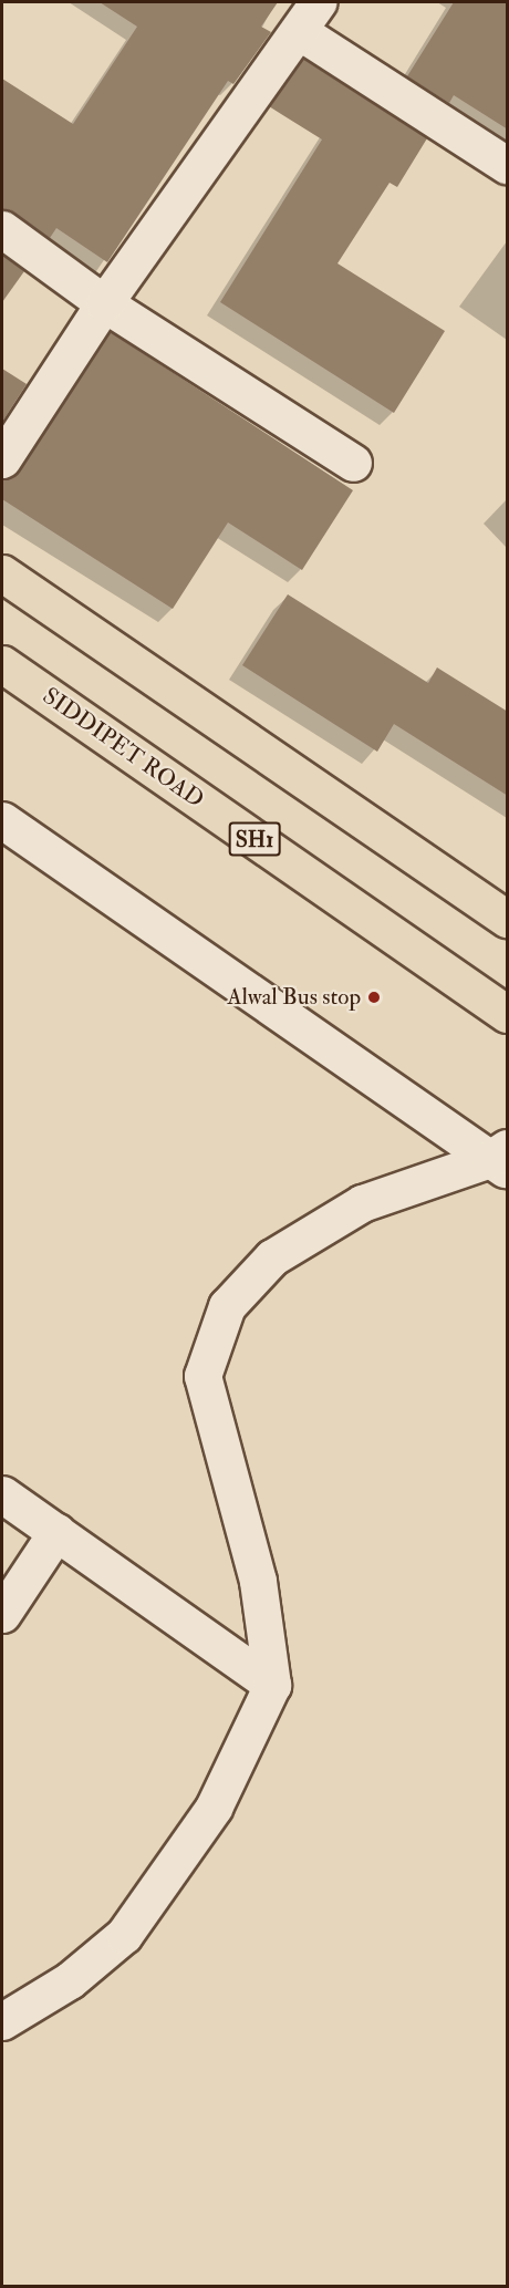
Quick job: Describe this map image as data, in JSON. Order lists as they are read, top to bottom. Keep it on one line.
{"streets":{"main road":["SIDDIPET ROAD","SH1"]},"places":["Alwal Bus stop"]}
